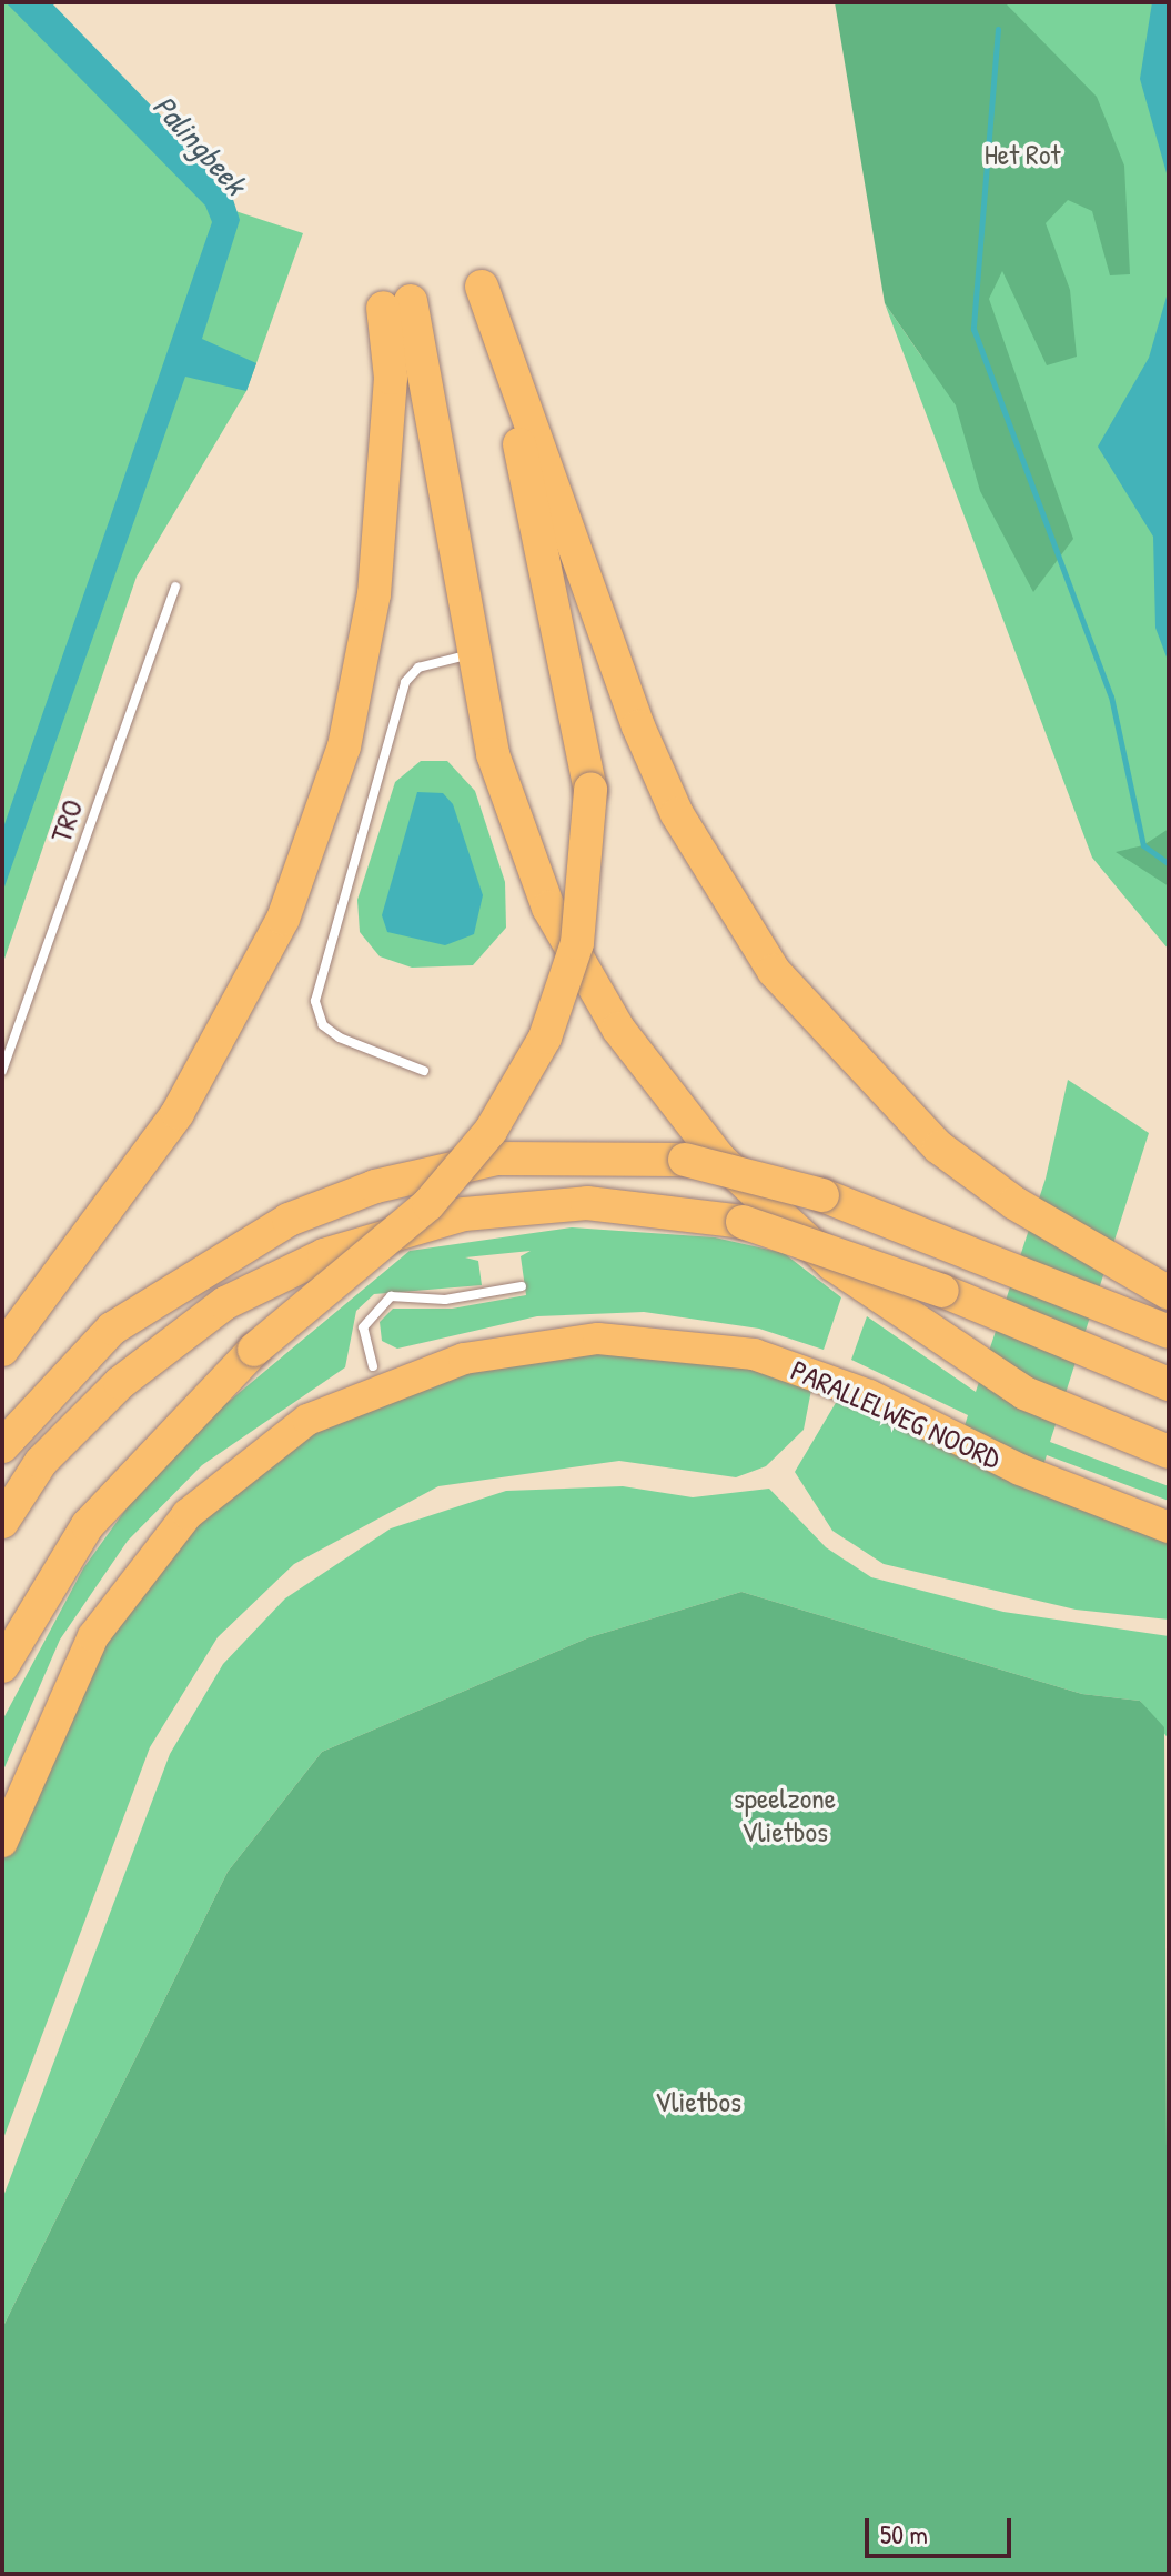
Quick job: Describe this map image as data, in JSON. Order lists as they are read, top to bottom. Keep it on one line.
{"streets":{"highway":["PARALLELWEG NOORD"],"lane":["TRO"]},"water":["Palingbeek"],"parks":["Het Rot","speelzone Vlietbos","Vlietbos"],"scale_bar":"50 m"}
